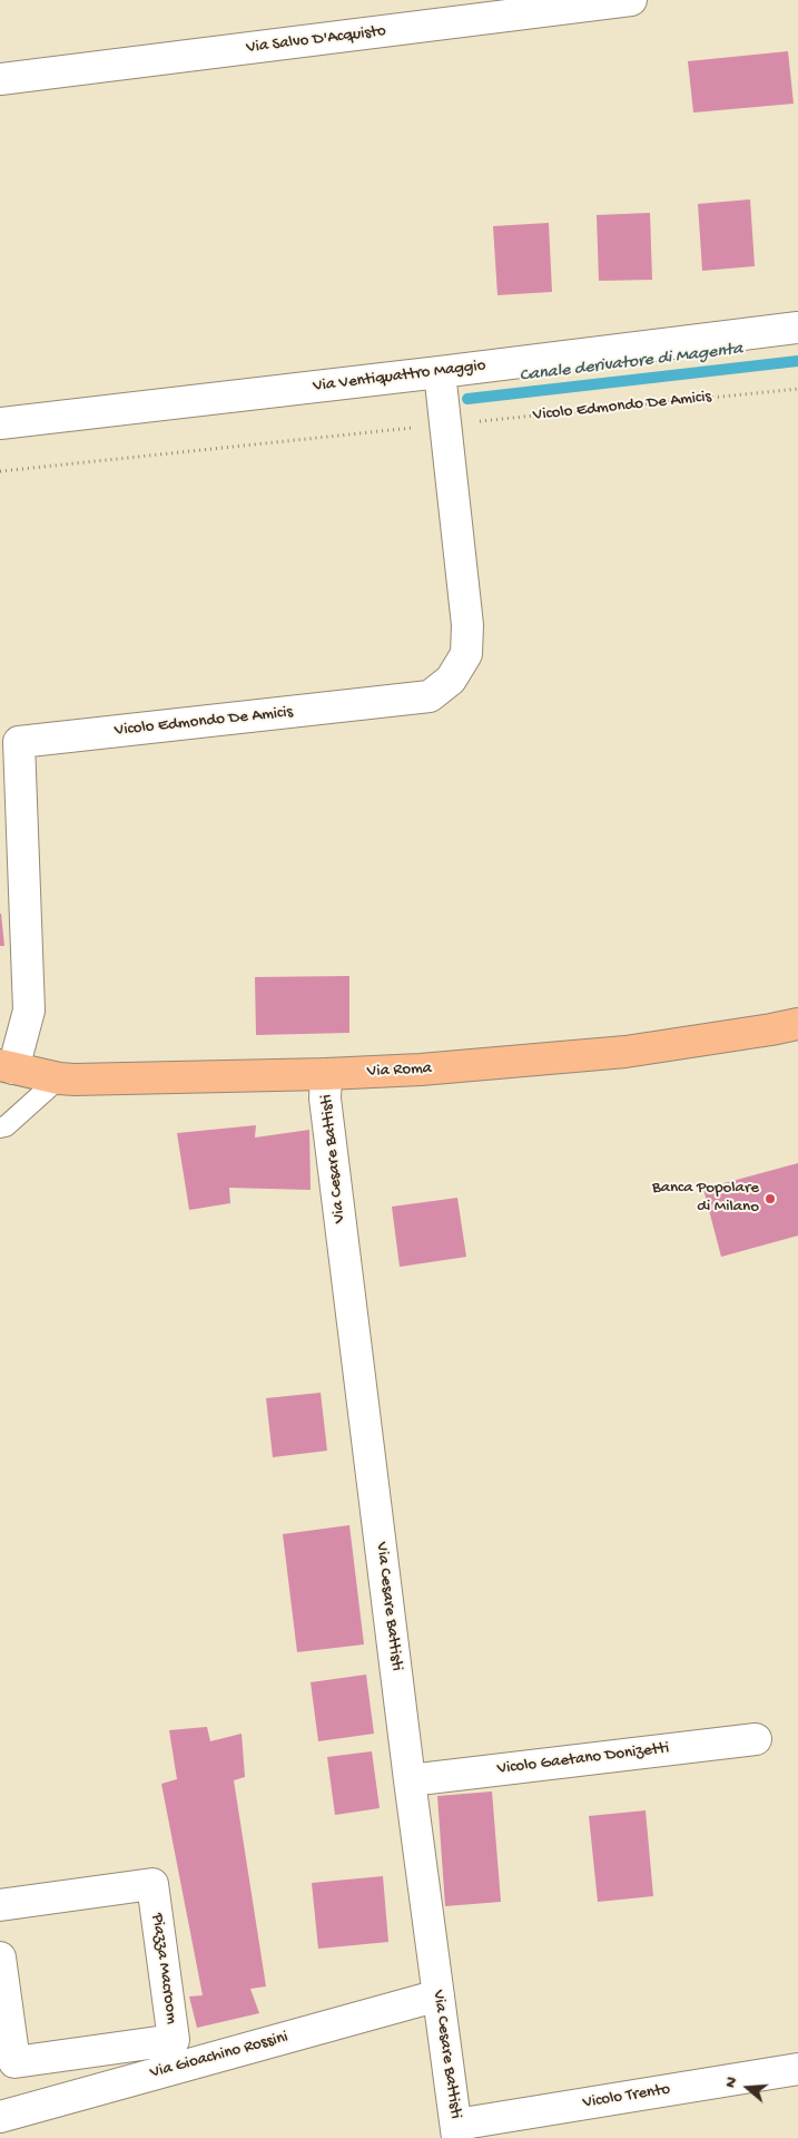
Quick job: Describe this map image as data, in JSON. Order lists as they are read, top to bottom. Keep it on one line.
{"streets":{"main road":["Via Roma"],"street":["Via Salvo D'Acquisto","Via Ventiquattro Maggio","Vicolo Edmondo De Amicis","Via Cesare Battisti","Vicolo Gaetano Donizetti","Piazza Macroom","Via Gioachino Rossini","Vicolo Trento"]},"crossings":[["Via Ventiquattro Maggio","Vicolo Edmondo De Amicis"],["Vicolo Edmondo De Amicis","Via Roma"],["Via Roma","Via Cesare Battisti"],["Via Cesare Battisti","Vicolo Gaetano Donizetti"],["Via Cesare Battisti","Via Gioachino Rossini"],["Via Cesare Battisti","Vicolo Trento"]],"water":["Canale derivatore di Magenta"],"places":["Banca Popolare di Milano"],"north":"left"}
